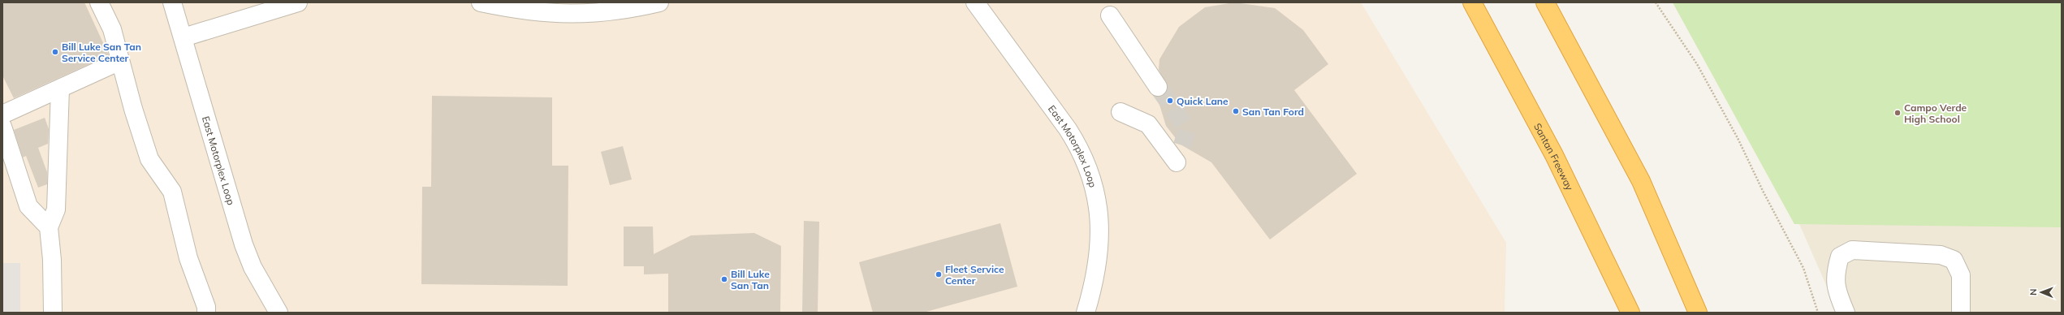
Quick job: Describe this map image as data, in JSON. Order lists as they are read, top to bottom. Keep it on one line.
{"streets":{"highway":["Santan Freeway"],"street":["East Motorplex Loop"]},"places":["Bill Luke San Tan Service Center","Quick Lane","San Tan Ford","Campo Verde High School","Fleet Service Center","Bill Luke San Tan"],"north":"left"}
